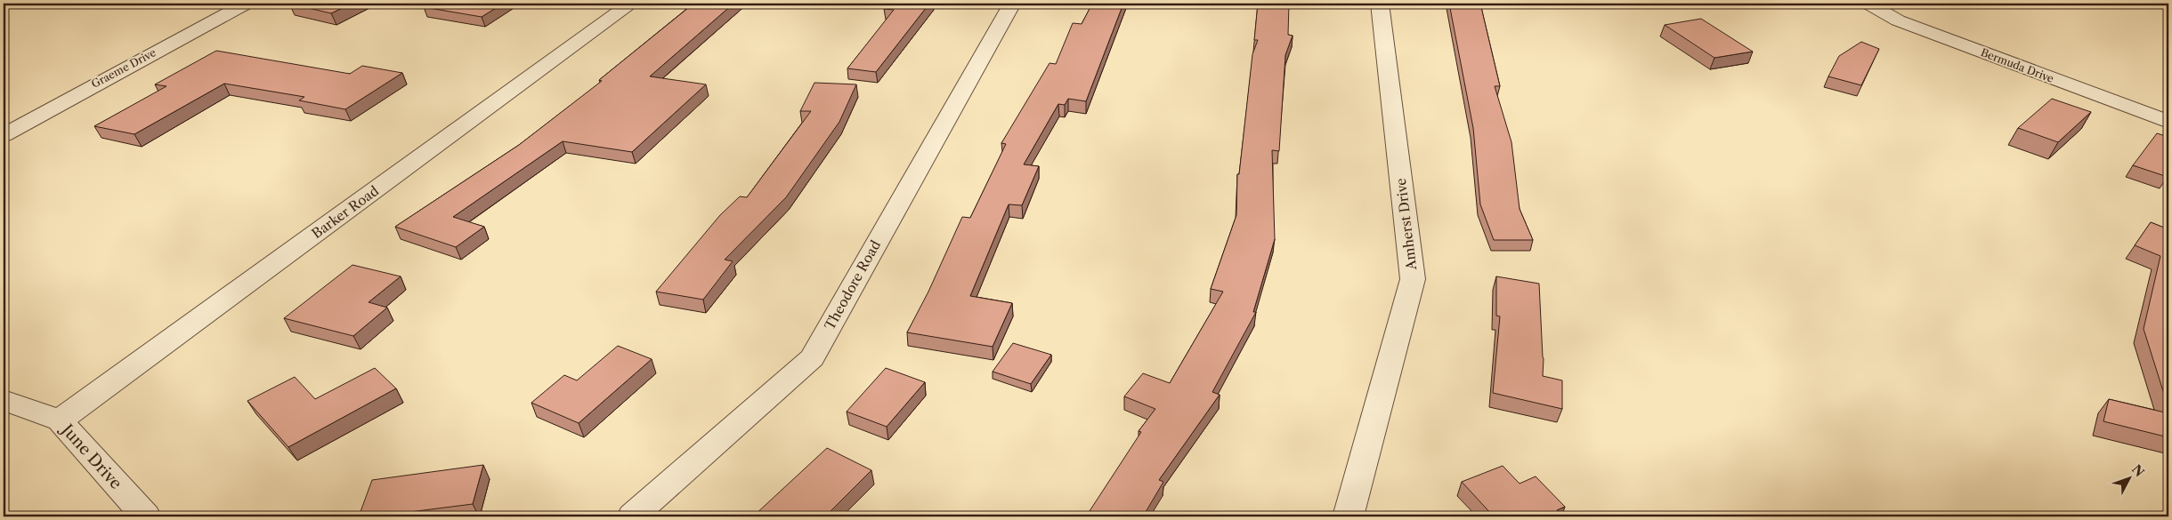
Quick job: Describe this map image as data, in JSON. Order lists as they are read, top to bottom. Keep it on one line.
{"streets":{"street":["Bermuda Drive","Graeme Drive","Barker Road","Amherst Drive","Theodore Road","June Drive"]},"crossings":[["Barker Road","June Drive"]],"north":"top right"}
